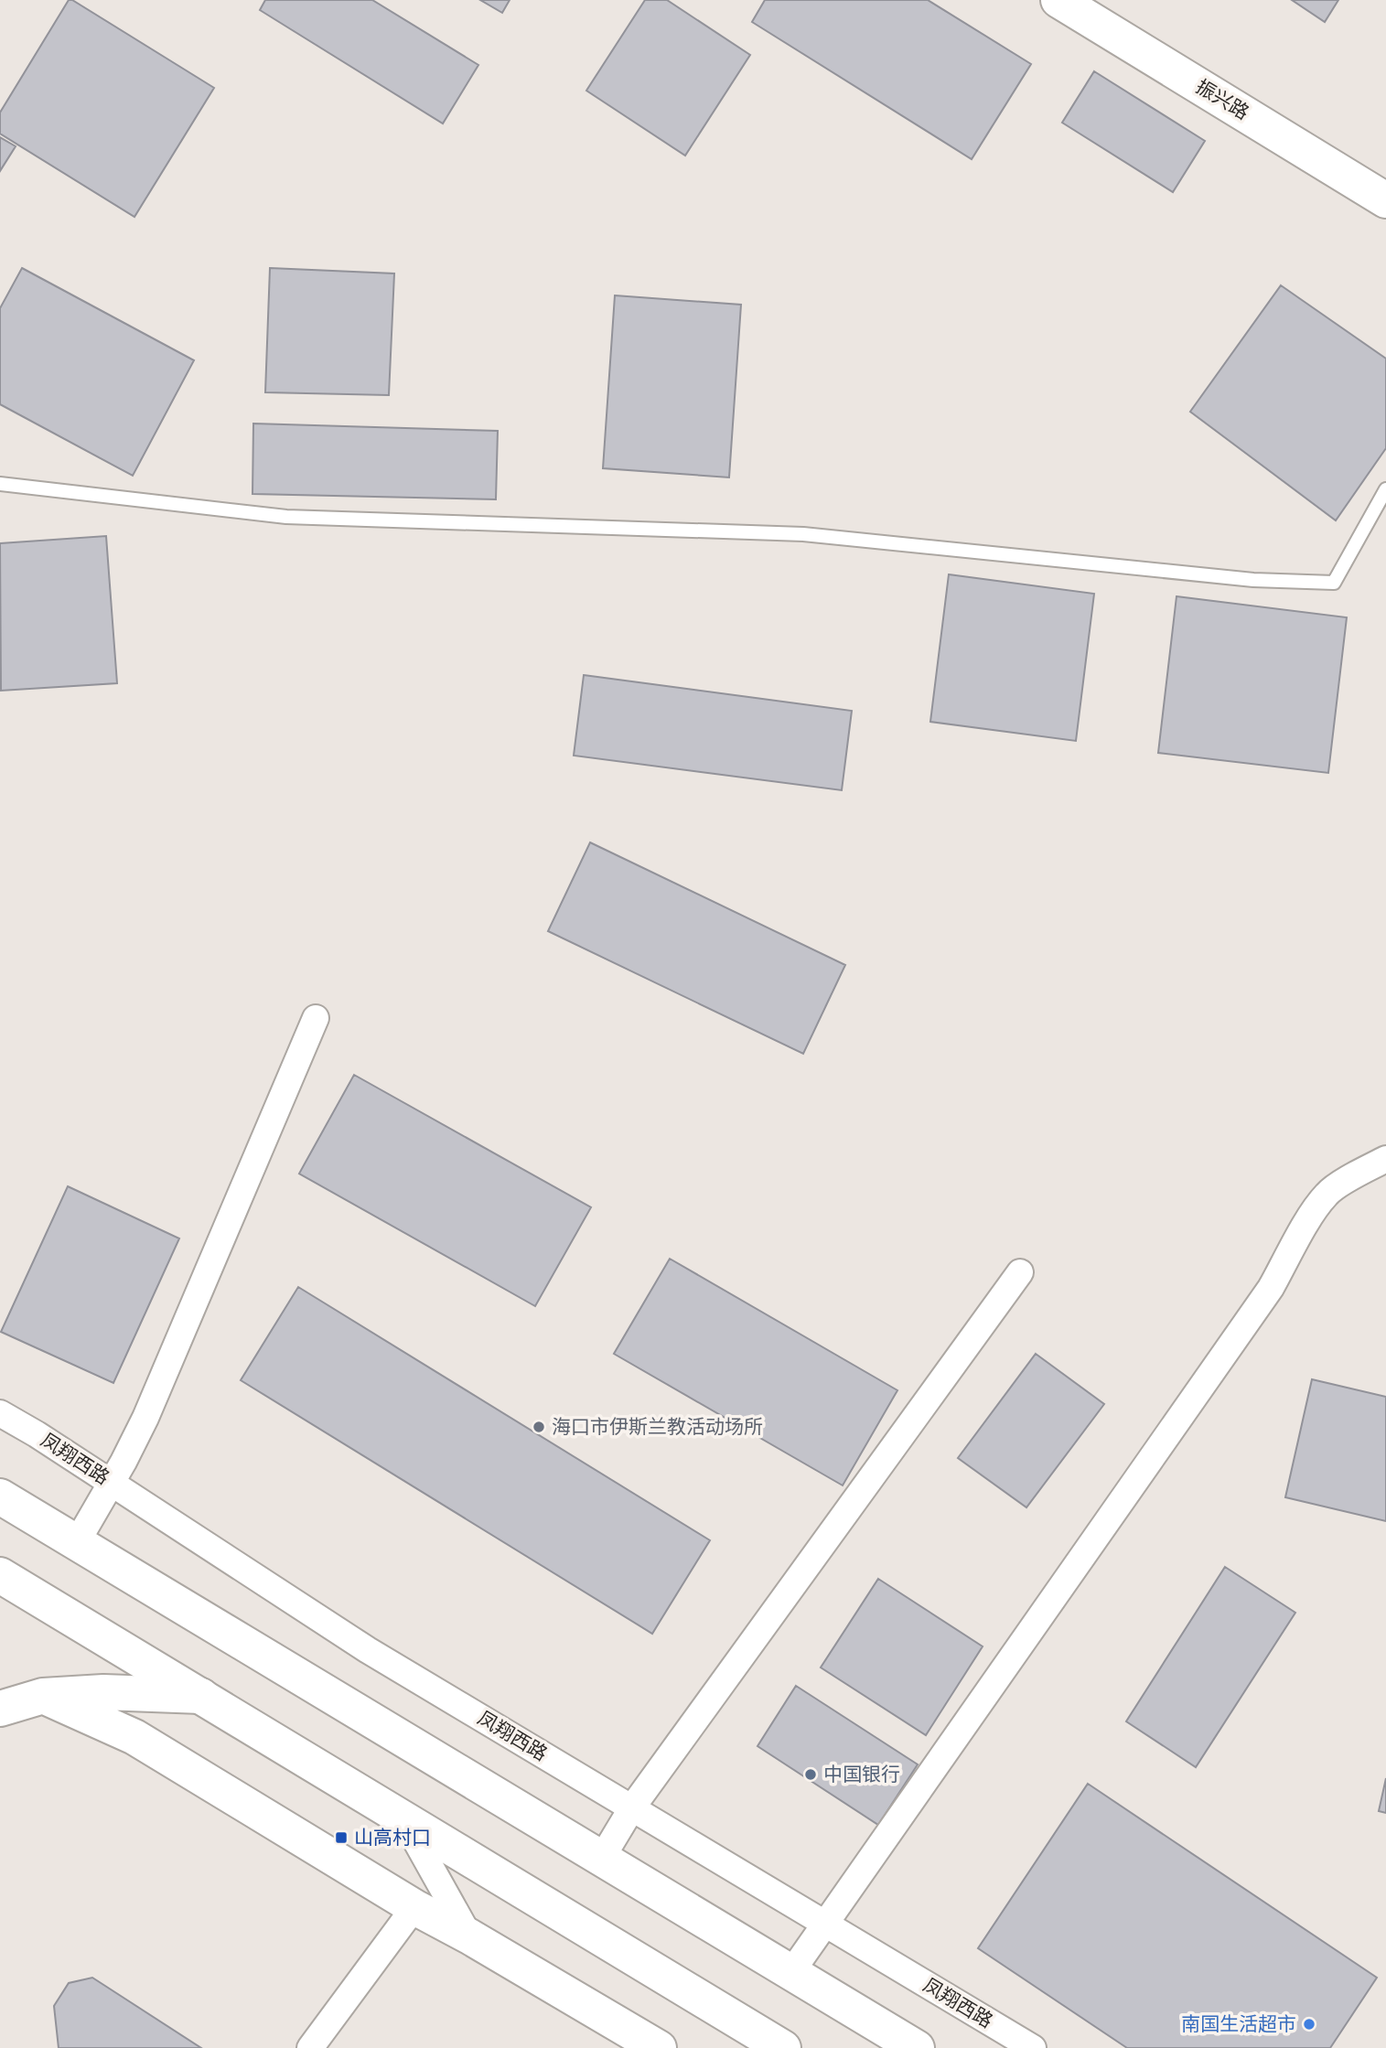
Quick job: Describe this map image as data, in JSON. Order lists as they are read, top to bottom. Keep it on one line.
{"streets":{"main road":["振兴路"],"street":["凤翔西路"]},"places":{"other":["海口市伊斯兰教活动场所","中国银行","南国生活超市"],"transit":["山高村口"]}}
